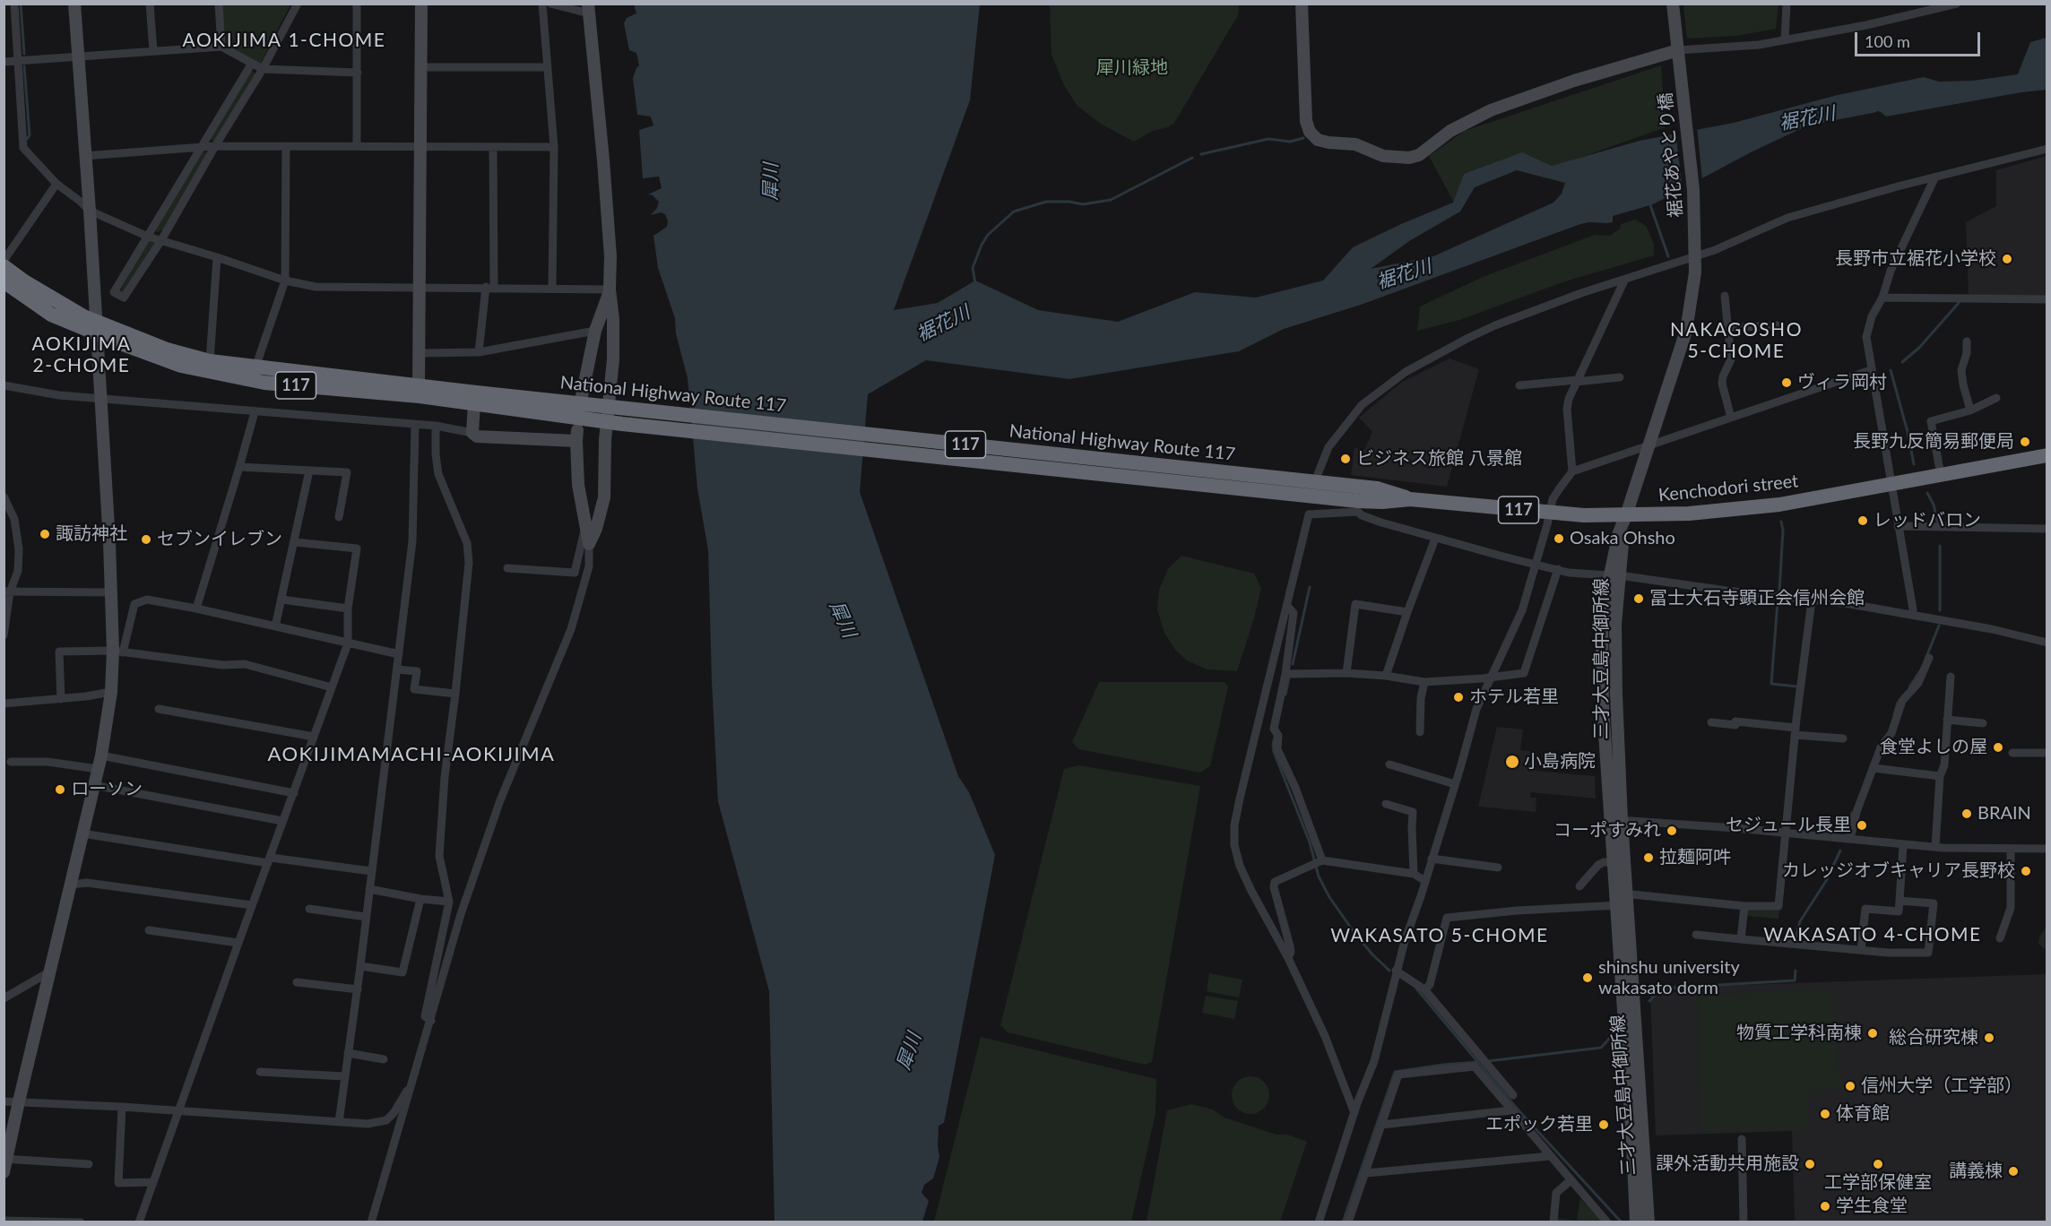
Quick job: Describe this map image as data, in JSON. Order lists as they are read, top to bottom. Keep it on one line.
{"streets":{"highway":["117","National Highway Route 117","Kenchodori street"],"street":["裾花あやとり橋","三才大豆島中御所線"]},"crossings":[["裾花あやとり橋","三才大豆島中御所線"],["National Highway Route 117","Kenchodori street"],["Kenchodori street","三才大豆島中御所線"]],"districts":["AOKIJIMA 1-CHOME","NAKAGOSHO 5-CHOME","AOKIJIMA 2-CHOME","AOKIJIMAMACHI-AOKIJIMA","WAKASATO 4-CHOME","WAKASATO 5-CHOME"],"water":["裾花川","犀川"],"parks":["犀川緑地"],"places":["長野市立裾花小学校","ヴィラ岡村","長野九反簡易郵便局","ビジネス旅館 八景館","レッドバロン","諏訪神社","Osaka Ohsho","セブンイレブン","冨士大石寺顕正会信州会館","ホテル若里","食堂よしの屋","小島病院","ローソン","BRAIN","セジュール長里","コーポすみれ","拉麺阿吽","カレッジオブキャリア長野校","shinshu university wakasato dorm","物質工学科南棟","総合研究棟","信州大学（工学部）","体育館","エポック若里","課外活動共用施設","工学部保健室","講義棟","学生食堂"],"scale_bar":"100 m"}
